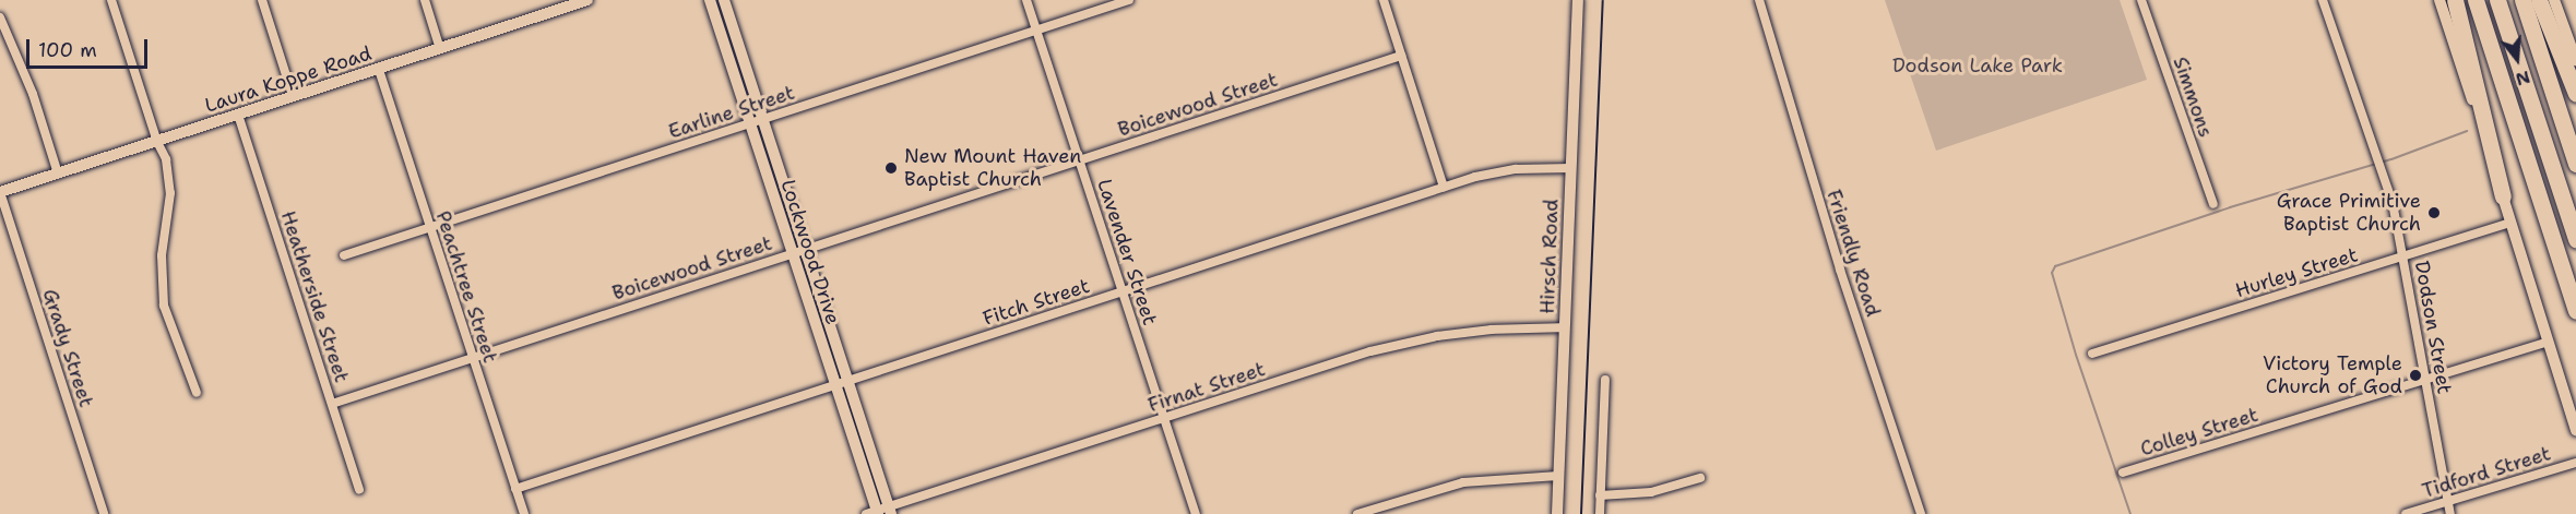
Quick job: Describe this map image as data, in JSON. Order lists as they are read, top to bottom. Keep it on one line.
{"streets":{"main road":["Laura Koppe Road","Lockwood Drive","Hirsch Road"],"street":["Simmons","Boicewood Street","Earline Street","Lavender Street","Friendly Road","Hurley Street","Peachtree Street","Heatherside Street","Fitch Street","Dodson Street","Grady Street","Firnat Street","Colley Street","Tidford Street"]},"crossings":[["Laura Koppe Road","Peachtree Street"],["Laura Koppe Road","Heatherside Street"],["Laura Koppe Road","Grady Street"],["Boicewood Street","Lockwood Drive"],["Boicewood Street","Lavender Street"],["Boicewood Street","Peachtree Street"],["Boicewood Street","Heatherside Street"],["Earline Street","Lockwood Drive"],["Earline Street","Lavender Street"],["Earline Street","Peachtree Street"],["Lockwood Drive","Fitch Street"],["Lockwood Drive","Firnat Street"],["Lavender Street","Fitch Street"],["Lavender Street","Firnat Street"],["Hirsch Road","Fitch Street"],["Hirsch Road","Firnat Street"],["Hurley Street","Dodson Street"],["Peachtree Street","Fitch Street"],["Dodson Street","Colley Street"],["Dodson Street","Tidford Street"]],"parks":["Dodson Lake Park"],"places":["New Mount Haven Baptist Church","Grace Primitive Baptist Church","Victory Temple Church of God"],"scale_bar":"100 m","north":"bottom"}
